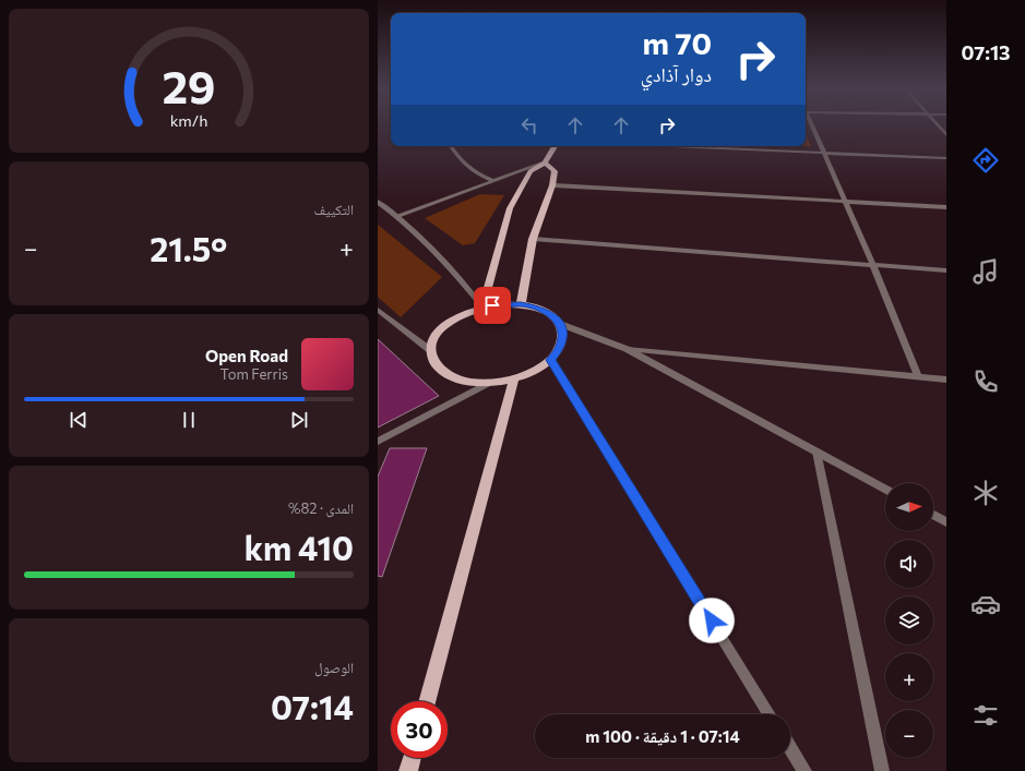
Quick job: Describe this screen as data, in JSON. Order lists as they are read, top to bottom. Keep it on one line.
{"north":"right","page":{"tabs":"07:13","turn":["70 m","دوار آذادي"],"tile":["التكييف",["المدى · 82%","410 km"],["الوصول","07:14"]],"heat":["−","21.5°","+"],"song":["Open Road","Tom Ferris"],"map_buttons":["+","−"],"limit":"30","trip":"07:14 · 1 دقيقة · 100 m","gauge":["29","km/h"]}}
